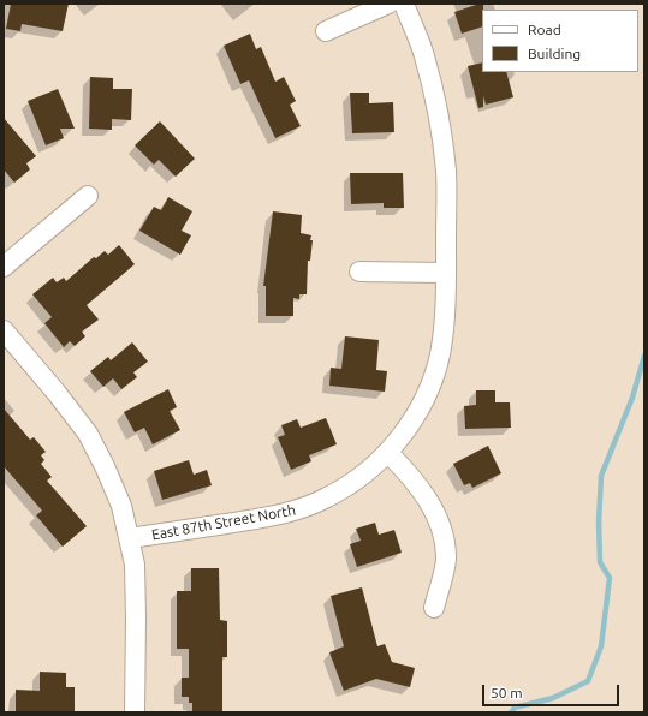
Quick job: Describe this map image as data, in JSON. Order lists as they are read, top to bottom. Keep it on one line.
{"streets":{"street":["East 87th Street North"]},"legend":["Road","Building"],"scale_bar":"50 m"}
